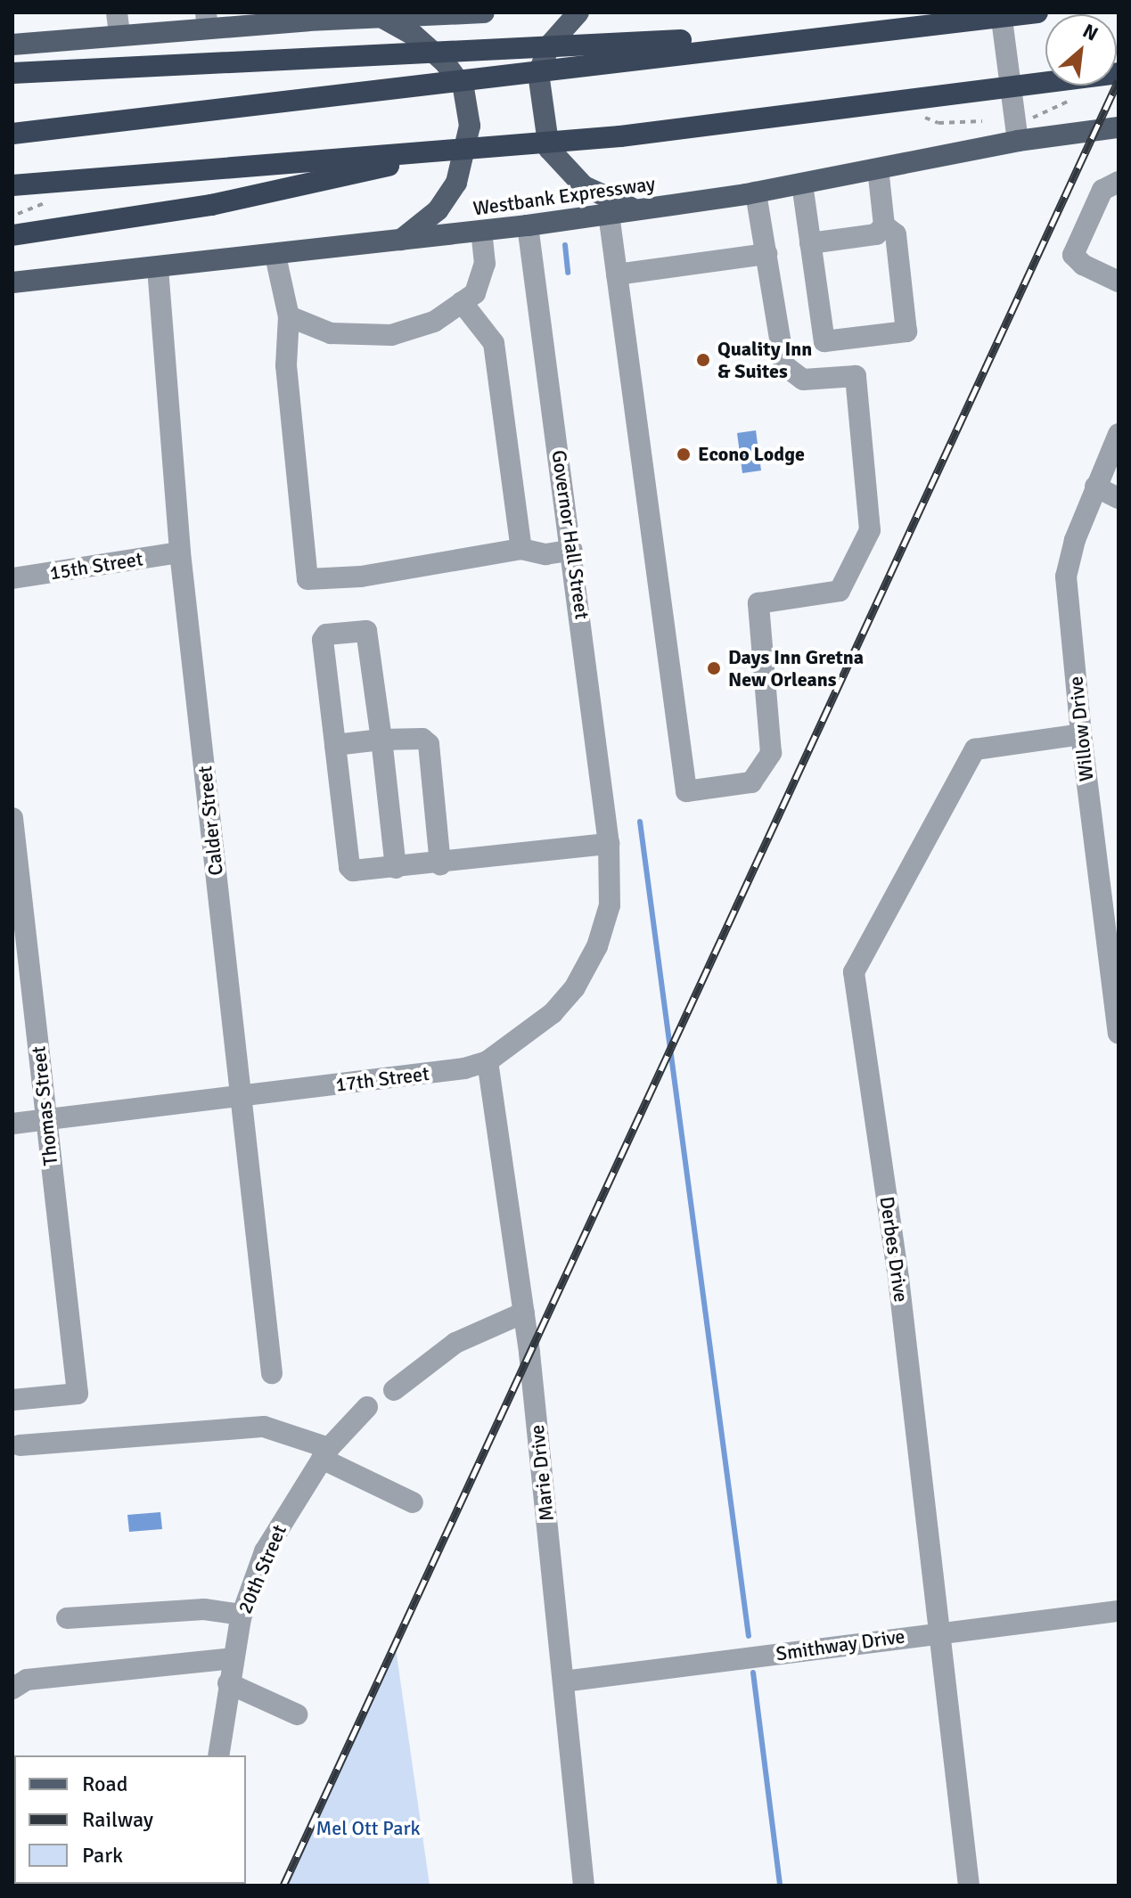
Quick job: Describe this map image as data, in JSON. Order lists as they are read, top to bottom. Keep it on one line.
{"streets":{"main road":["Westbank Expressway"],"street":["Governor Hall Street","15th Street","Willow Drive","Calder Street","17th Street","Thomas Street","Derbes Drive","Marie Drive","20th Street","Smithway Drive"]},"crossings":[["Westbank Expressway","Governor Hall Street"],["Westbank Expressway","Calder Street"],["Governor Hall Street","17th Street"],["15th Street","Calder Street"],["Willow Drive","Derbes Drive"],["Calder Street","17th Street"],["17th Street","Thomas Street"],["17th Street","Marie Drive"],["Derbes Drive","Smithway Drive"],["Marie Drive","Smithway Drive"]],"parks":["Mel Ott Park"],"places":["Quality Inn & Suites","Econo Lodge","Days Inn Gretna New Orleans"],"legend":["Road","Railway","Park"],"north":"top right"}
